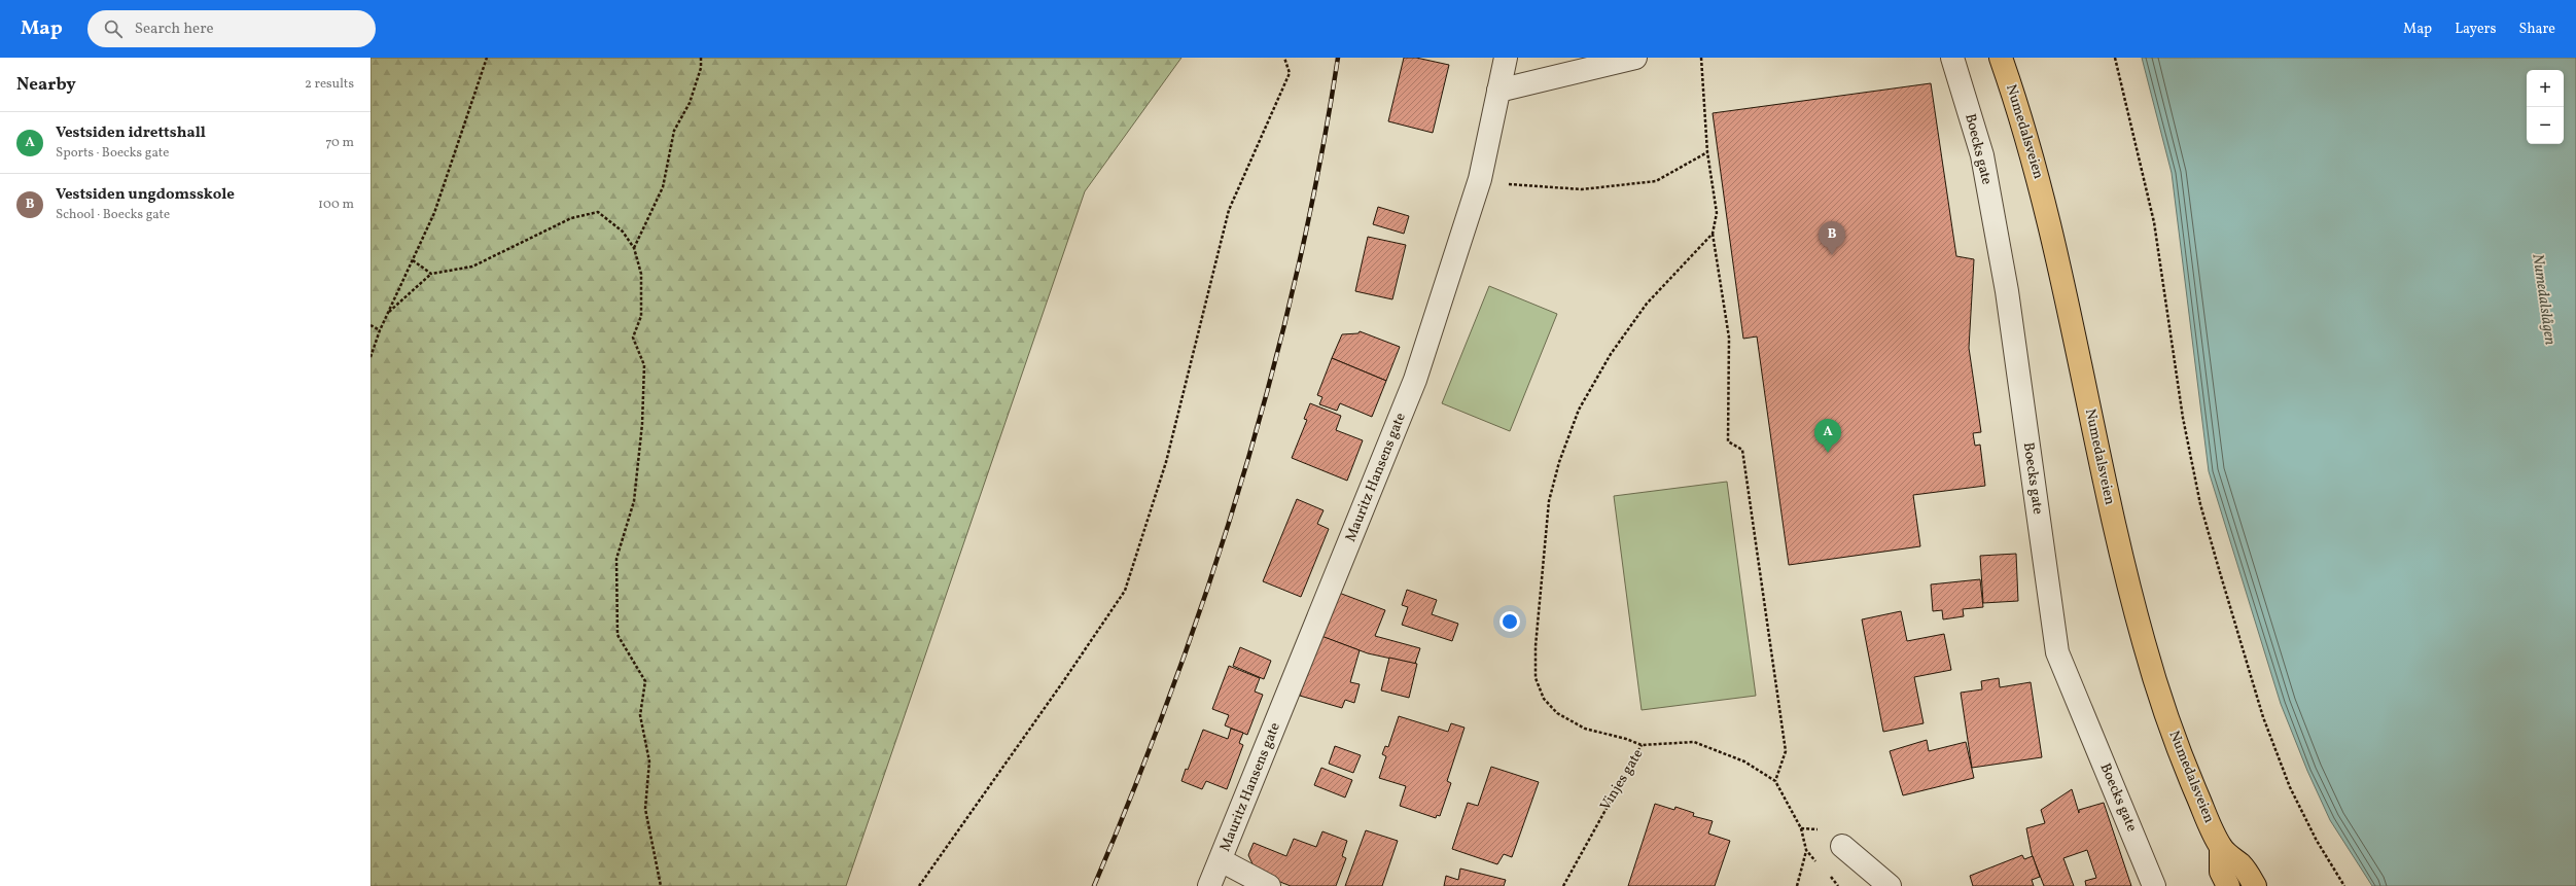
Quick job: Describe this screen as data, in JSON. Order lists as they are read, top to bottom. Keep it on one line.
{"streets":{"main road":["Numedalsveien"],"street":["Boecks gate","Mauritz Hansens gate"],"path":["Vinjes gate"]},"water":["Numedalslågen"],"page":{"header":"Map","search":"Search here","nav":["Map","Layers","Share"],"heading":["Nearby","2 results"],"map_buttons":["+","−"],"list":[{"mark":"A","name":"Vestsiden idrettshall","note":"Sports · Boecks gate","value":"70 m"},{"mark":"B","name":"Vestsiden ungdomsskole","note":"School · Boecks gate","value":"100 m"}],"pins":["B","A"]}}
